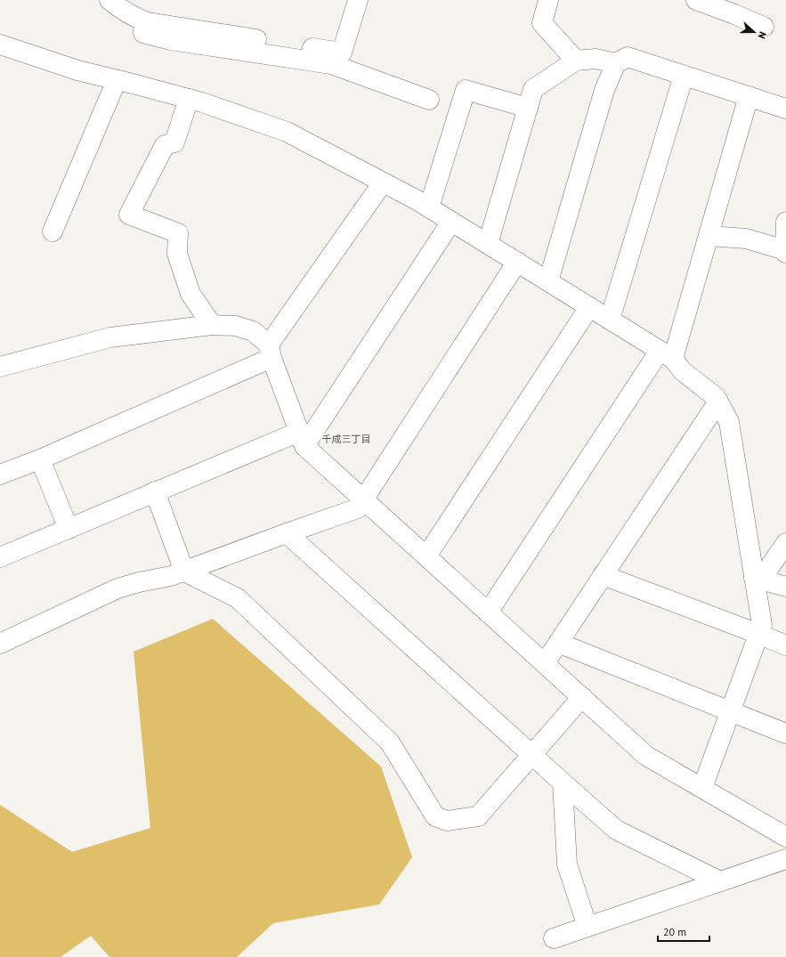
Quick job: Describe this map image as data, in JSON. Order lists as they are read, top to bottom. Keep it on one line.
{"districts":["千成三丁目"],"scale_bar":"20 m","north":"right"}
